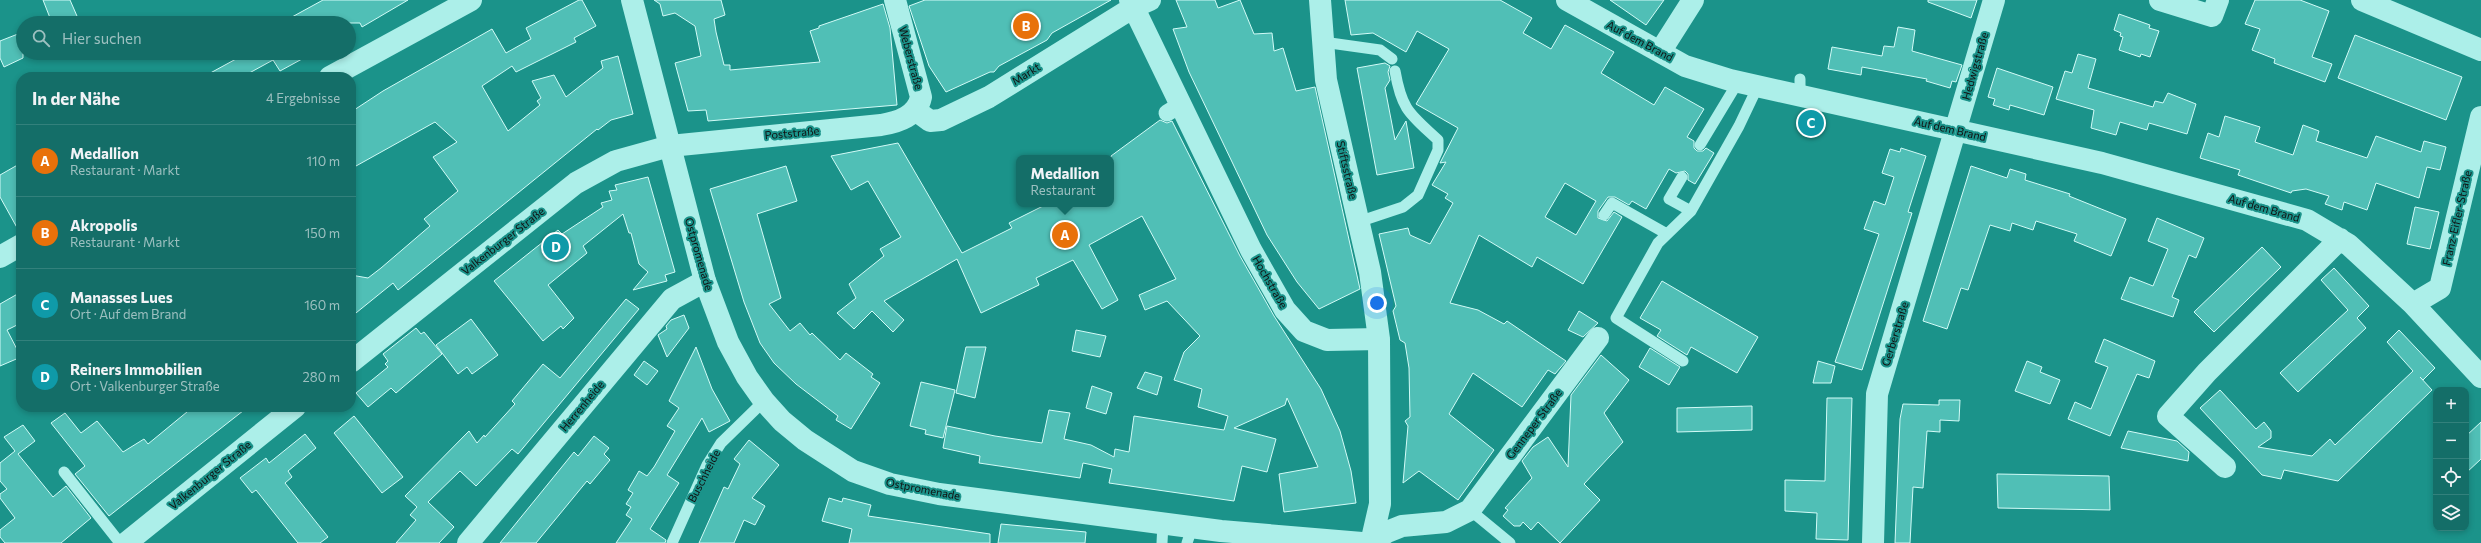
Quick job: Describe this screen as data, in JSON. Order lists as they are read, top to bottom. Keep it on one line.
{"streets":{"street":["Auf dem Brand","Weberstraße","Hedwigstraße","Markt","Poststraße","Stiftsstraße","Franz-Eifler-Straße","Valkenburger Straße","Ostpromenade","Hochstraße","Gerberstraße","Herrenheide","Genneper Straße"],"lane":["Buschheide"]},"crossings":[["Auf dem Brand","Hedwigstraße"],["Auf dem Brand","Franz-Eifler-Straße"],["Auf dem Brand","Gerberstraße"],["Weberstraße","Markt"],["Weberstraße","Poststraße"],["Hedwigstraße","Gerberstraße"],["Markt","Poststraße"],["Markt","Hochstraße"],["Poststraße","Valkenburger Straße"],["Poststraße","Ostpromenade"],["Stiftsstraße","Hochstraße"],["Valkenburger Straße","Ostpromenade"],["Ostpromenade","Herrenheide"],["Ostpromenade","Buschheide"]],"page":{"pins":["B","C","A","D"],"search":"Hier suchen","heading":["In der Nähe","4 Ergebnisse"],"list":[{"mark":"A","name":"Medallion","note":"Restaurant · Markt","value":"110 m"},{"mark":"B","name":"Akropolis","note":"Restaurant · Markt","value":"150 m"},{"mark":"C","name":"Manasses Lues","note":"Ort · Auf dem Brand","value":"160 m"},{"mark":"D","name":"Reiners Immobilien","note":"Ort · Valkenburger Straße","value":"280 m"}],"popup":["Medallion","Restaurant"],"map_buttons":["+","−"]}}
